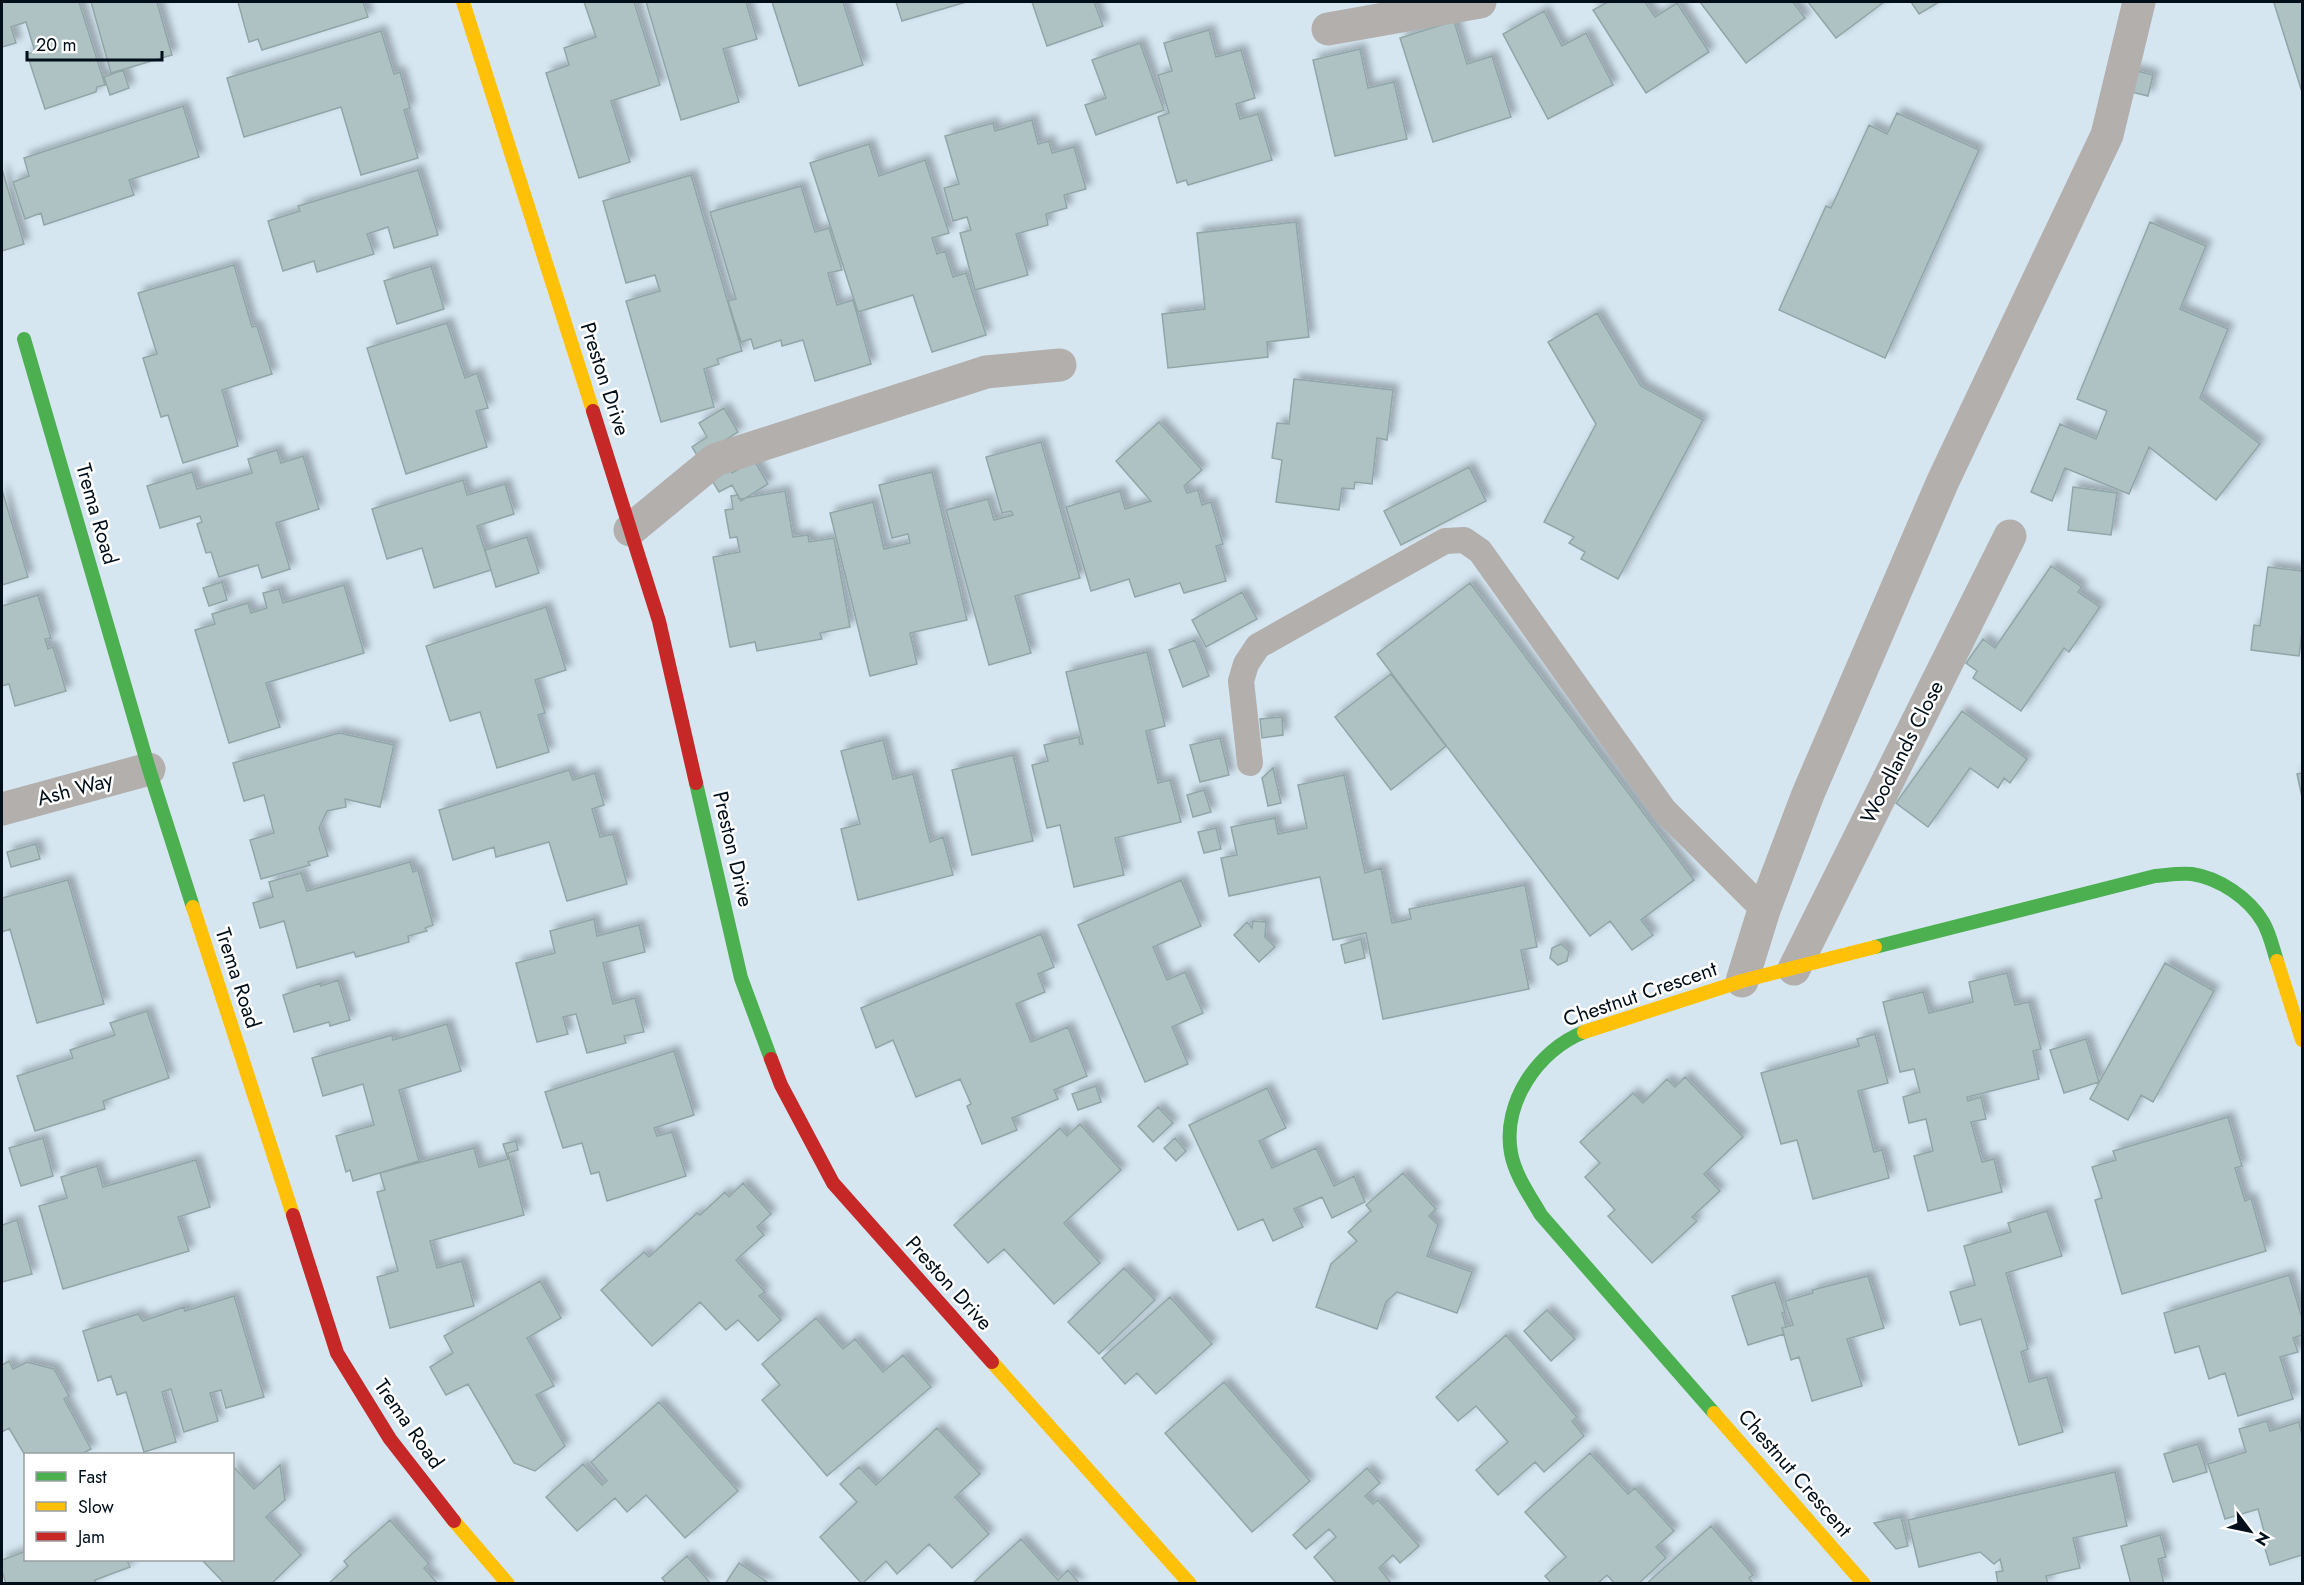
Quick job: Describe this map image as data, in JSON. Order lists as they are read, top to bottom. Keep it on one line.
{"streets":{"street":["Preston Drive","Trema Road","Woodlands Close","Ash Way","Chestnut Crescent"]},"crossings":[["Trema Road","Ash Way"],["Woodlands Close","Chestnut Crescent"]],"legend":["Fast","Slow","Jam"],"scale_bar":"20 m","north":"bottom right"}
